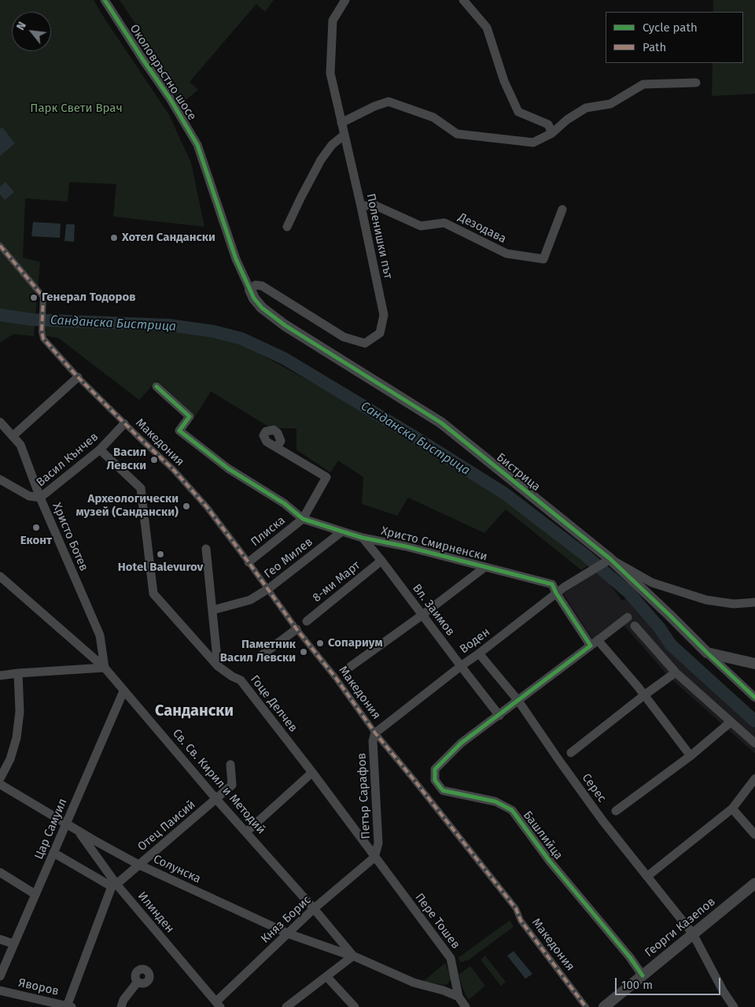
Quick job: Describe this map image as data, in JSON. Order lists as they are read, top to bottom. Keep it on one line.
{"streets":{"street":["Околовръстно шосе","Дезодава","Поленишки път","Македония","Васил Кънчев","Бистрица","Плиска","Христо Ботев","Христо Смирненски","Гео Милев","8-ми Март","Вл. Заимов","Воден","Гоце Делчев","Св. Св. Кирил и Методий","Серес","Петър Сарафов","Отец Паисий","Цар Самуил","Башлийца","Солунска","Илинден","Княз Борис","Пере Тошев","Георги Казепов","Яворов"]},"crossings":[["Околовръстно шосе","Поленишки път"],["Околовръстно шосе","Бистрица"],["Дезодава","Поленишки път"],["Поленишки път","Бистрица"],["Македония","Васил Кънчев"],["Македония","Плиска"],["Македония","Гео Милев"],["Македония","Воден"],["Македония","Петър Сарафов"],["Васил Кънчев","Христо Ботев"],["Васил Кънчев","Гоце Делчев"],["Бистрица","Воден"],["Плиска","Христо Смирненски"],["Христо Ботев","Св. Св. Кирил и Методий"],["Христо Смирненски","Гео Милев"],["Христо Смирненски","Вл. Заимов"],["Христо Смирненски","Воден"],["8-ми Март","Вл. Заимов"],["Вл. Заимов","Воден"],["Вл. Заимов","Башлийца"],["Воден","Серес"],["Воден","Петър Сарафов"],["Гоце Делчев","Петър Сарафов"],["Гоце Делчев","Княз Борис"],["Гоце Делчев","Пере Тошев"],["Св. Св. Кирил и Методий","Отец Паисий"],["Св. Св. Кирил и Методий","Цар Самуил"],["Св. Св. Кирил и Методий","Солунска"],["Св. Св. Кирил и Методий","Княз Борис"],["Серес","Башлийца"],["Серес","Георги Казепов"],["Петър Сарафов","Княз Борис"],["Петър Сарафов","Пере Тошев"],["Отец Паисий","Солунска"],["Отец Паисий","Илинден"],["Цар Самуил","Солунска"],["Башлийца","Георги Казепов"],["Солунска","Илинден"],["Солунска","Княз Борис"],["Солунска","Пере Тошев"],["Илинден","Княз Борис"],["Княз Борис","Пере Тошев"]],"districts":["Сандански"],"water":["Санданска Бистрица"],"parks":["Парк Свети Врач"],"places":["Хотел Сандански","Генерал Тодоров","Васил Левски","Археологически музей (Сандански)","Еконт","Hotel Balevurov","Сопариум","Паметник Васил Левски"],"legend":["Cycle path","Path"],"scale_bar":"100 m","north":"top left"}
